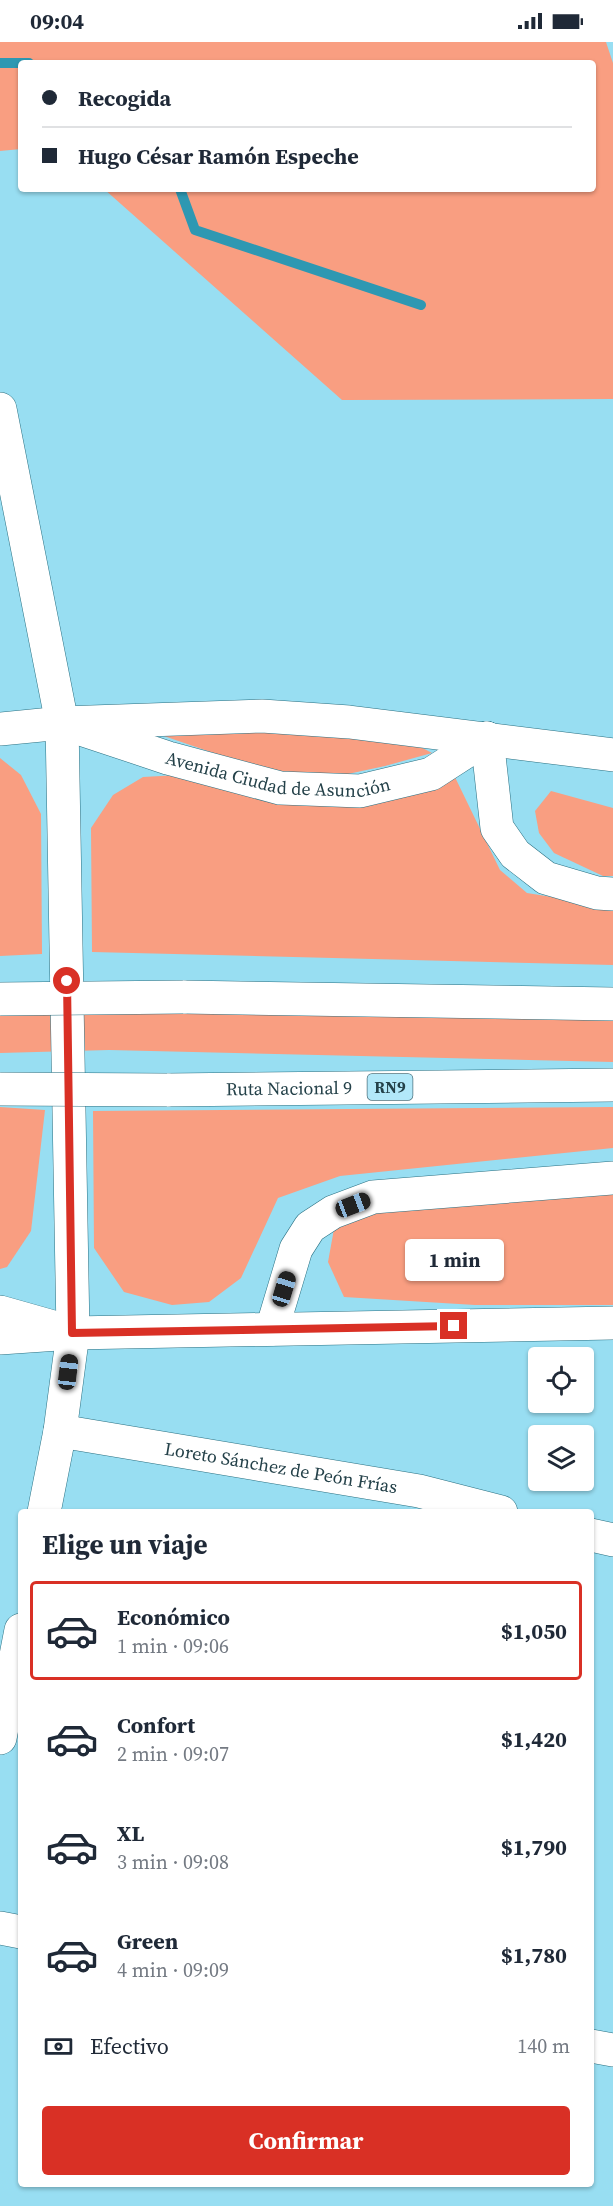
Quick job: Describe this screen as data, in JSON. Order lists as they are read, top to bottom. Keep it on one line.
{"streets":{"main road":["Avenida Ciudad de Asunción","RN9","Ruta Nacional 9","Loreto Sánchez de Peón Frías"]},"page":{"status":"09:04","banner":["Recogida","Hugo César Ramón Espeche"],"bubble":"1 min","heading":"Elige un viaje","list":[{"name":"Económico","note":"1 min · 09:06","value":"$1,050"},{"name":"Confort","note":"2 min · 09:07","value":"$1,420"},{"name":"XL","note":"3 min · 09:08","value":"$1,790"},{"name":"Green","note":"4 min · 09:09","value":"$1,780"}],"pay":["Efectivo","140 m"],"buttons":"Confirmar"}}
